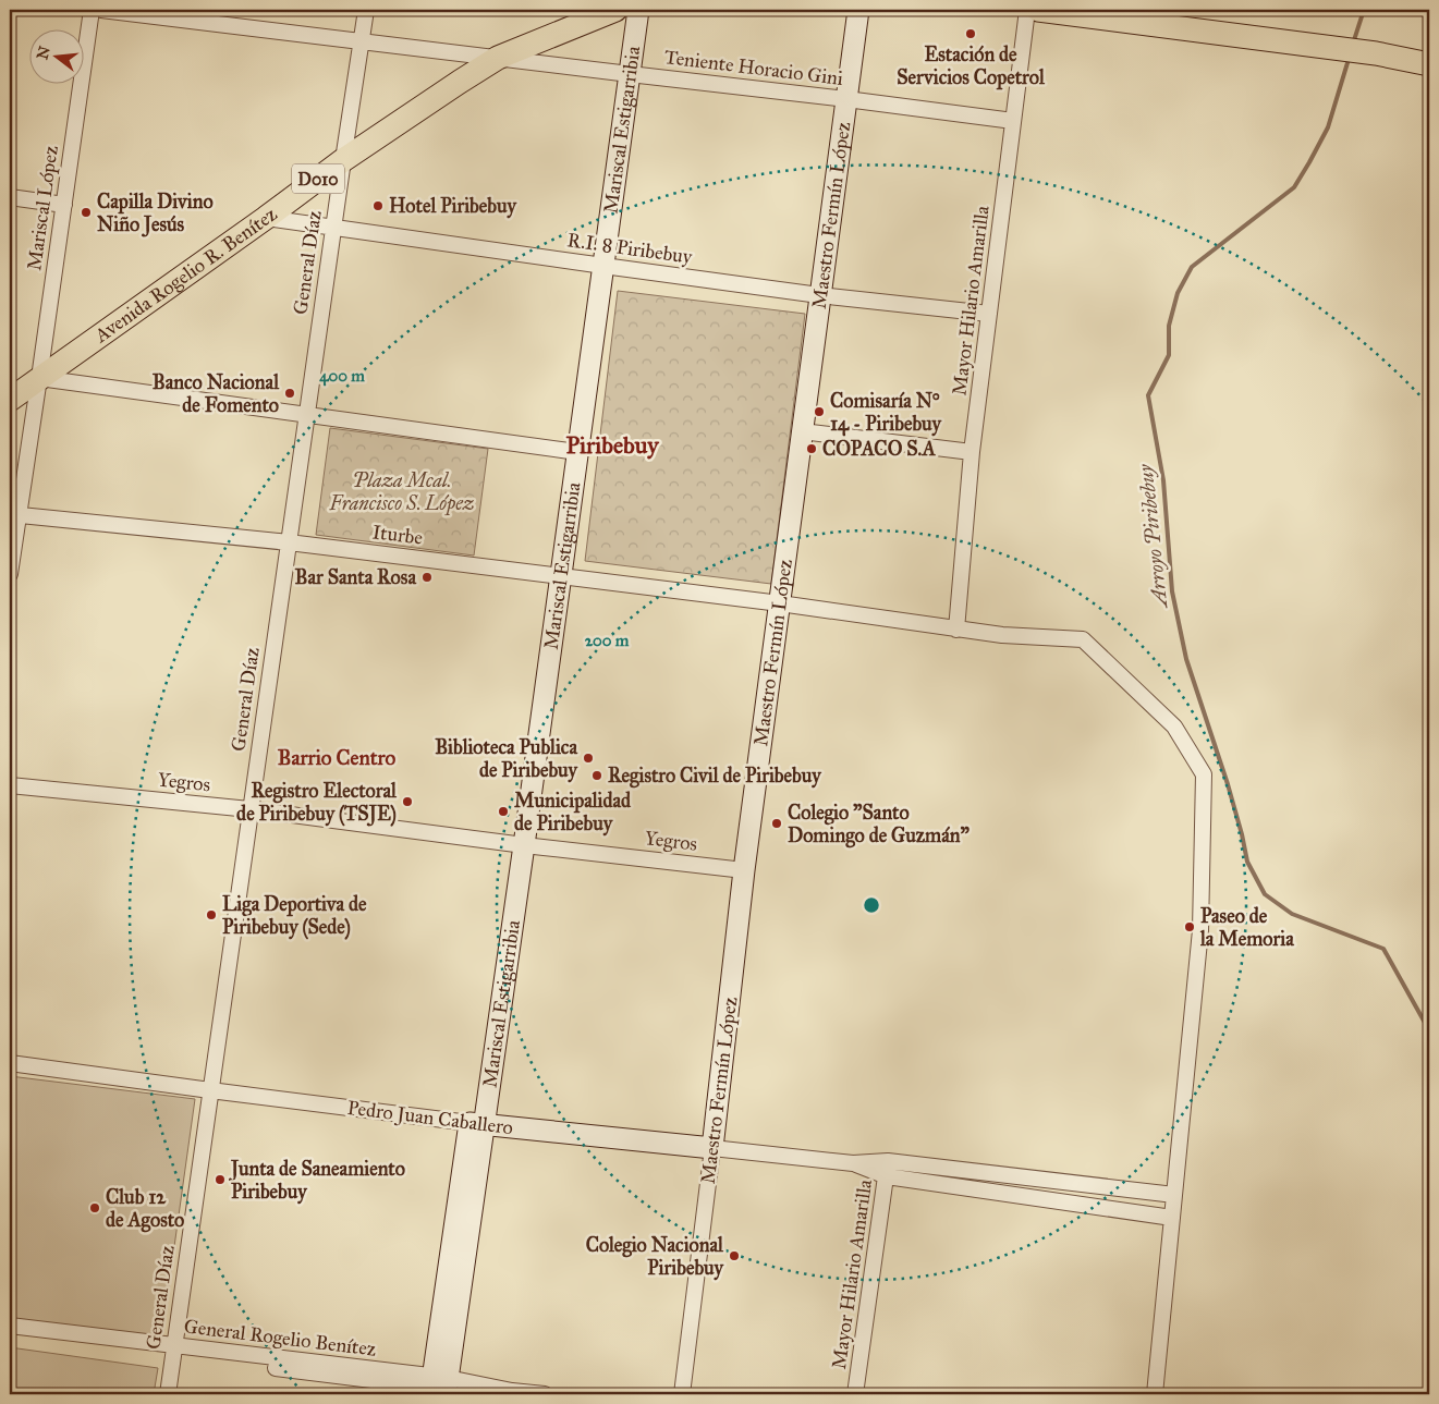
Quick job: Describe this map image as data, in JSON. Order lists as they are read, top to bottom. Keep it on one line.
{"streets":{"main road":["D010","Avenida Rogelio R. Benítez"],"street":["Teniente Horacio Gini","Mariscal Estigarribia","Mariscal López","Maestro Fermín López","R.I. 8 Piribebuy","General Díaz","Mayor Hilario Amarilla","Iturbe","Yegros","Pedro Juan Caballero","General Rogelio Benítez"]},"crossings":[["Teniente Horacio Gini","Mariscal Estigarribia"],["Teniente Horacio Gini","Maestro Fermín López"],["Teniente Horacio Gini","General Díaz"],["Teniente Horacio Gini","Avenida Rogelio R. Benítez"],["Teniente Horacio Gini","Mayor Hilario Amarilla"],["Mariscal Estigarribia","R.I. 8 Piribebuy"],["Mariscal Estigarribia","Iturbe"],["Mariscal Estigarribia","Yegros"],["Mariscal Estigarribia","Pedro Juan Caballero"],["Mariscal Estigarribia","General Rogelio Benítez"],["Mariscal López","Avenida Rogelio R. Benítez"],["Mariscal López","Iturbe"],["Maestro Fermín López","R.I. 8 Piribebuy"],["Maestro Fermín López","Iturbe"],["Maestro Fermín López","Yegros"],["Maestro Fermín López","Pedro Juan Caballero"],["R.I. 8 Piribebuy","General Díaz"],["R.I. 8 Piribebuy","Avenida Rogelio R. Benítez"],["R.I. 8 Piribebuy","Mayor Hilario Amarilla"],["General Díaz","Avenida Rogelio R. Benítez"],["General Díaz","Iturbe"],["General Díaz","Yegros"],["General Díaz","Pedro Juan Caballero"],["General Díaz","General Rogelio Benítez"],["Mayor Hilario Amarilla","Iturbe"]],"districts":["Piribebuy","Barrio Centro"],"water":["Arroyo Piribebuy"],"parks":["Plaza Mcal. Francisco S. López"],"places":["Estación de Servicios Copetrol","Hotel Piribebuy","Capilla Divino Niño Jesús","Banco Nacional de Fomento","Comisaría N° 14 - Piribebuy","COPACO S.A","Bar Santa Rosa","Biblioteca Publica de Piribebuy","Registro Civil de Piribebuy","Registro Electoral de Piribebuy (TSJE)","Municipalidad de Piribebuy","Colegio \"Santo Domingo de Guzmán\"","Liga Deportiva de Piribebuy (Sede)","Paseo de la Memoria","Junta de Saneamiento Piribebuy","Club 12 de Agosto","Colegio Nacional Piribebuy"],"north":"left","rings":["400 m","200 m"]}
